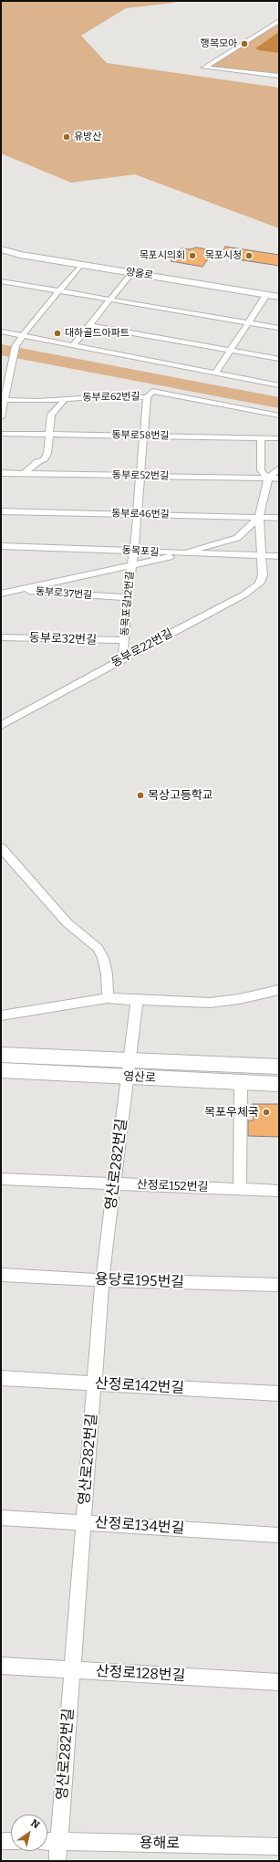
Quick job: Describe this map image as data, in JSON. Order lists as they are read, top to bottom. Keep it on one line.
{"streets":{"street":["양을로","동부로62번길","동부로58번길","동부로52번길","동부로46번길","동목포길","동부로37번길","동목포길12번길","동부로32번길","동부로22번길","영산로","영산로282번길","산정로152번길","용당로195번길","산정로142번길","산정로134번길","산정로128번길","용해로"]},"crossings":[["동부로62번길","동목포길12번길"],["동부로58번길","동목포길12번길"],["동부로52번길","동목포길12번길"],["동부로52번길","동부로22번길"],["동부로46번길","동목포길12번길"],["동부로46번길","동부로22번길"],["동목포길","동목포길12번길"],["동목포길","동부로22번길"],["동부로37번길","동목포길12번길"],["동목포길12번길","동부로32번길"],["동목포길12번길","동부로22번길"],["영산로","영산로282번길"],["영산로282번길","산정로152번길"],["영산로282번길","용당로195번길"],["영산로282번길","산정로142번길"],["영산로282번길","산정로134번길"],["영산로282번길","산정로128번길"],["영산로282번길","용해로"]],"places":["행복모아","유방산","목포시의회","목포시청","대하골드아파트","목상고등학교","목포우체국"],"north":"top right"}
